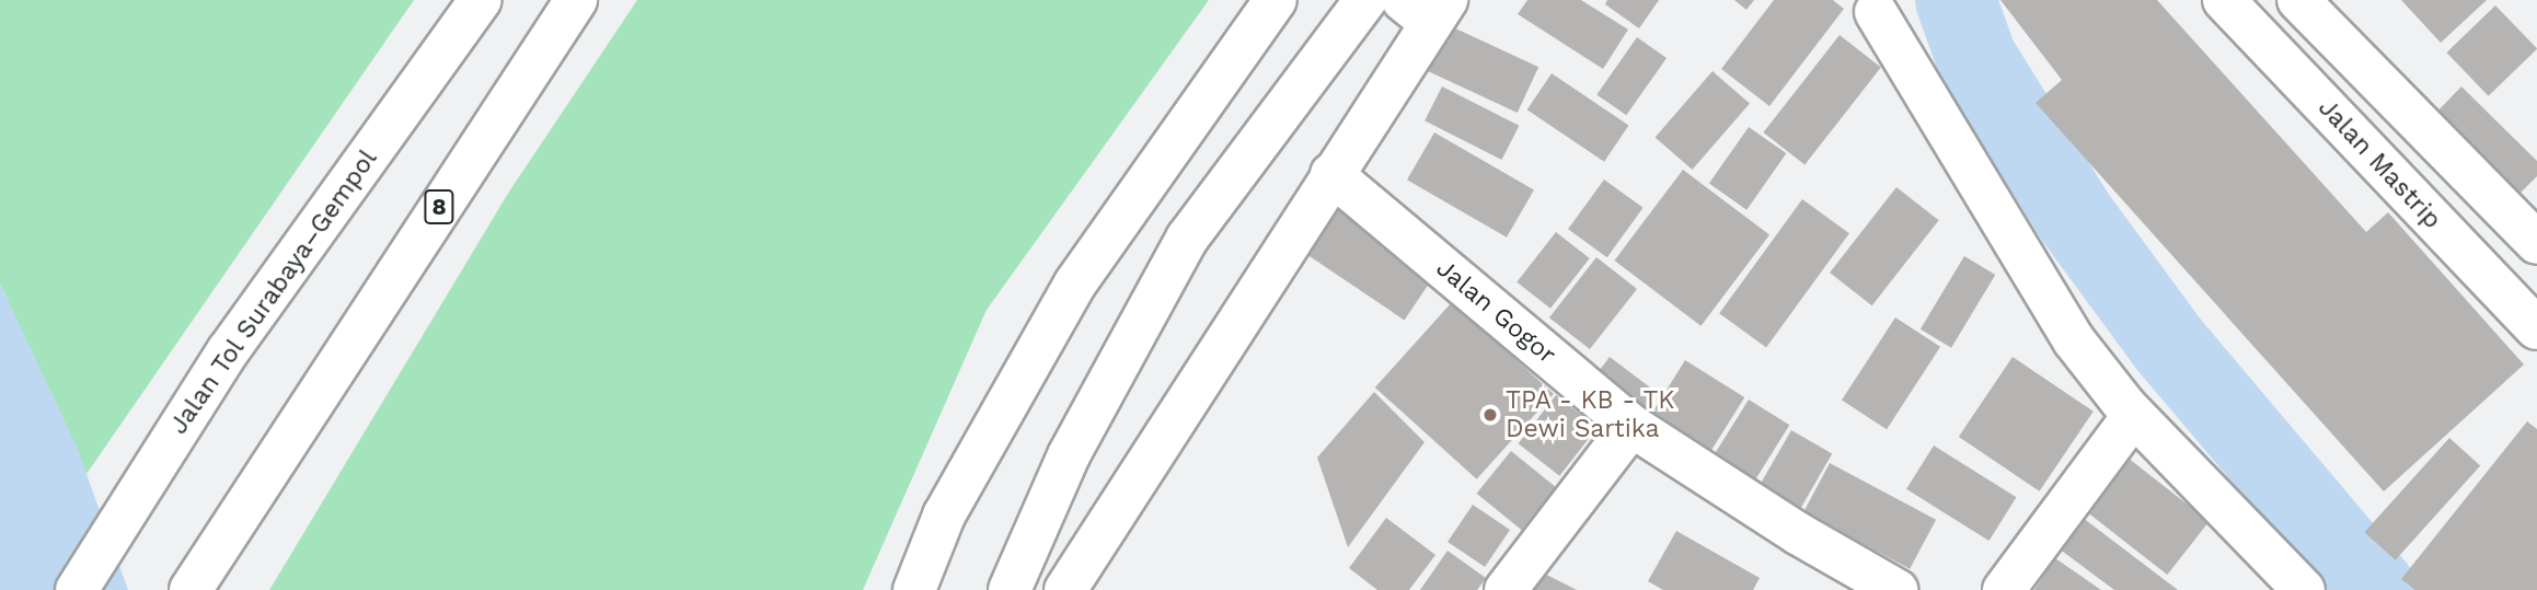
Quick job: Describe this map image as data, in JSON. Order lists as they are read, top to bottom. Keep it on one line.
{"streets":{"main road":["Jalan Mastrip","8","Jalan Tol Surabaya–Gempol","Jalan Gogor"]},"places":["TPA - KB - TK Dewi Sartika"]}
